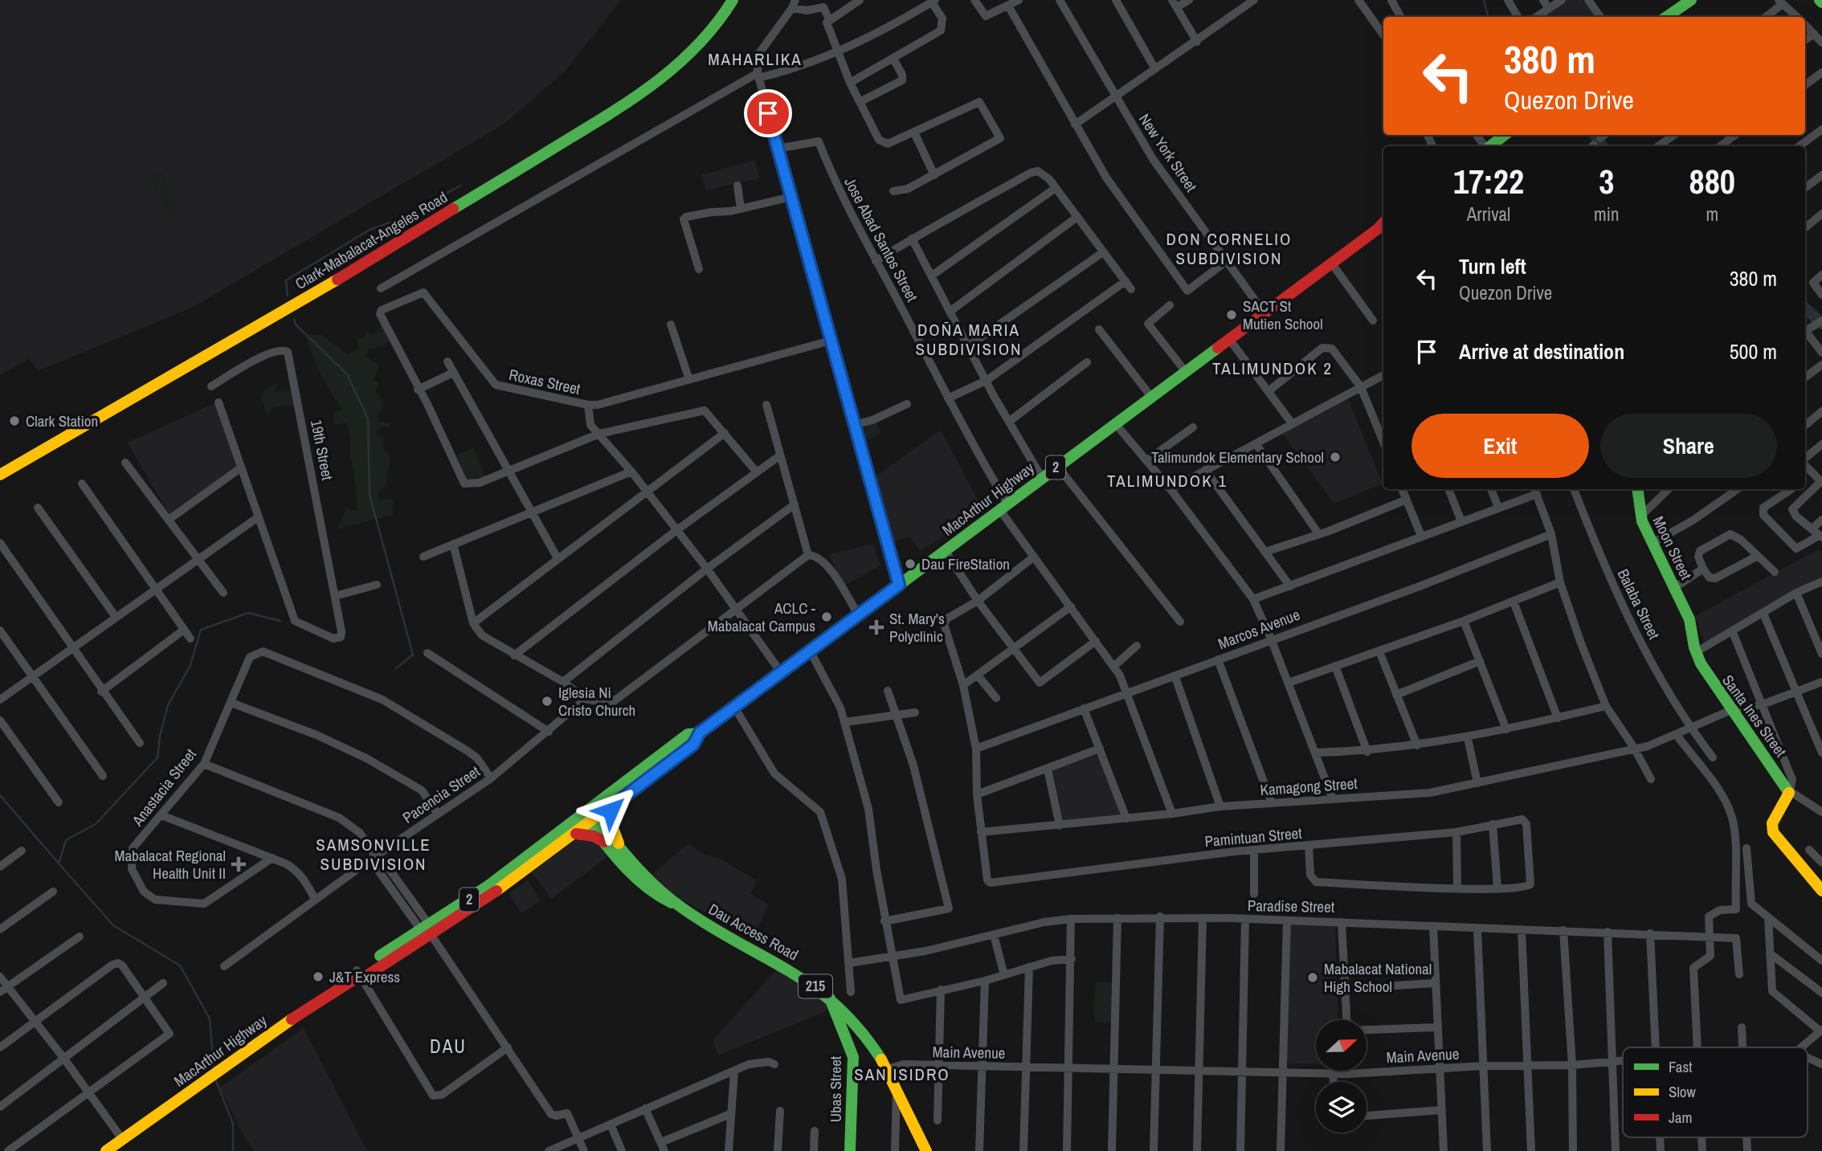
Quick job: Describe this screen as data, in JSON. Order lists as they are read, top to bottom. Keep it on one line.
{"streets":{"main road":["Clark-Mabalacat-Angeles Road","2","MacArthur Highway","Moon Street","Santa Ines Street","Dau Access Road","215","Ubas Street"],"street":["New York Street","Jose Abad Santos Street","Roxas Street","19th Street","Balaba Street","Marcos Avenue","Kamagong Street","Anastacia Street","Pacencia Street","Pamintuan Street","Paradise Street","Main Avenue"]},"crossings":[["New York Street","MacArthur Highway"],["Jose Abad Santos Street","MacArthur Highway"],["Jose Abad Santos Street","Marcos Avenue"],["Jose Abad Santos Street","Kamagong Street"],["MacArthur Highway","Dau Access Road"],["Moon Street","Santa Ines Street"],["Balaba Street","Kamagong Street"],["Santa Ines Street","Kamagong Street"],["Kamagong Street","Pamintuan Street"],["Anastacia Street","Pacencia Street"],["Dau Access Road","Main Avenue"],["Dau Access Road","Ubas Street"]],"districts":["MAHARLIKA","DON CORNELIO SUBDIVISION","DOÑA MARIA SUBDIVISION","TALIMUNDOK 2","TALIMUNDOK 1","SAMSONVILLE SUBDIVISION","DAU","SAN ISIDRO"],"places":{"other":["SACT St Mutien School","Clark Station","Talimundok Elementary School","Dau FireStation","ACLC - Mabalacat Campus","Iglesia Ni Cristo Church","J&T Express","Mabalacat National High School"],"health":["St. Mary's Polyclinic","Mabalacat Regional Health Unit II"]},"legend":["Fast","Slow","Jam"],"north":"right","page":{"turn":["380 m","Quezon Drive"],"eta":["17:22","Arrival","3","min","880","m"],"list":[{"name":"Turn left","note":"Quezon Drive","value":"380 m"},{"name":"Arrive at destination","value":"500 m"}],"buttons":["Exit","Share"]}}
